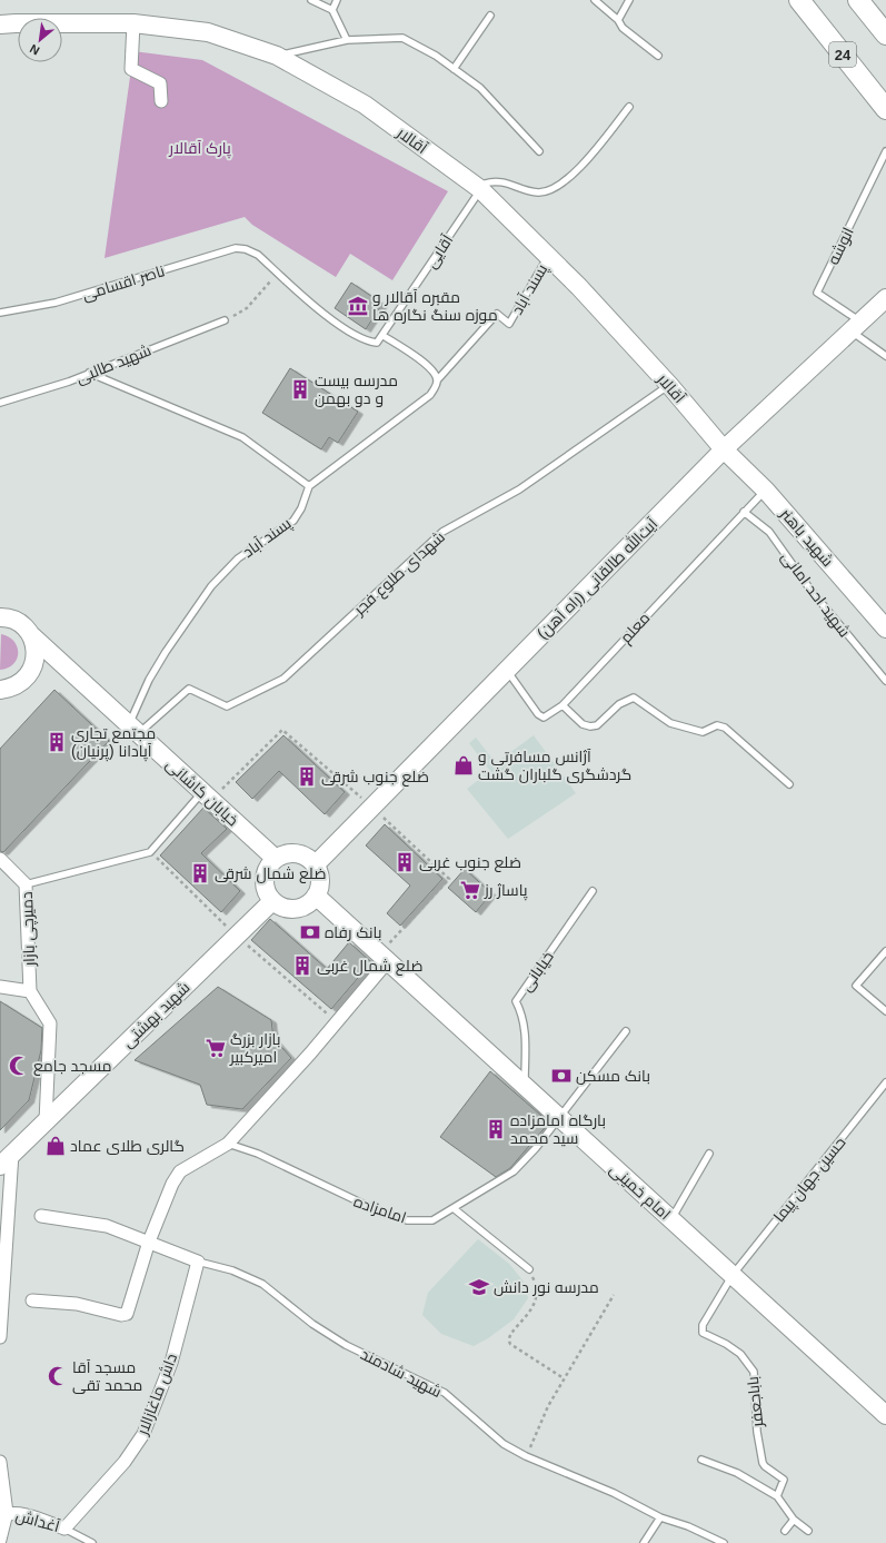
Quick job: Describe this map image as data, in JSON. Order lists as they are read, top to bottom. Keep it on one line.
{"streets":{"main road":["24"],"street":["آقالار","شهید باهنر","(راه آهن) آیت‌الله طالقانی","خیابان کاشانی","دمیرچی بازار","شهید بهشتی","امام خمینی","شهید شادمند","داش ماغازالار","آغداش"],"lane":["انوشه","آقایی","ناصر اقسامی","پسند آباد","شهید طالبی","شهدای طلوع فجر","شهید احد امانی","معلم","خیابانی","حسین جهان پیما","امامزاده","باباجعفر"]},"crossings":[["آقالار","آقایی"],["آقالار","پسند آباد"],["آقالار","شهید باهنر"],["آقالار","شهدای طلوع فجر"],["آقالار","(راه آهن) آیت‌الله طالقانی"],["انوشه","(راه آهن) آیت‌الله طالقانی"],["پسند آباد","شهدای طلوع فجر"],["پسند آباد","خیابان کاشانی"],["شهید باهنر","(راه آهن) آیت‌الله طالقانی"],["شهید باهنر","معلم"],["شهدای طلوع فجر","خیابان کاشانی"],["(راه آهن) آیت‌الله طالقانی","معلم"],["(راه آهن) آیت‌الله طالقانی","خیابان کاشانی"],["(راه آهن) آیت‌الله طالقانی","شهید بهشتی"],["(راه آهن) آیت‌الله طالقانی","امام خمینی"],["شهید احد امانی","معلم"],["خیابان کاشانی","شهید بهشتی"],["خیابان کاشانی","امام خمینی"],["دمیرچی بازار","شهید بهشتی"],["خیابانی","امام خمینی"],["شهید بهشتی","امام خمینی"],["حسین جهان پیما","امام خمینی"],["حسین جهان پیما","باباجعفر"],["امام خمینی","امامزاده"],["امام خمینی","باباجعفر"],["شهید شادمند","داش ماغازالار"],["داش ماغازالار","آغداش"]],"parks":["پارک آقالار"],"places":{"museum":["مقبره آقالار و موزه سنگ نگاره ها"],"building":["مدرسه بیست و دو بهمن","مجتمع تجاری آپادانا (پرنیان)","ضلع جنوب شرقی","ضلع جنوب غربی","ضلع شمال شرقی","ضلع شمال غربی","بارگاه امامزاده سید محمد"],"shop":["آژانس مسافرتی و گردشگری گلباران گشت","گالری طلای عماد"],"supermarket":["پاساژ رز","بازار بزرگ امیرکبیر"],"bank":["بانک رفاه","بانک مسکن"],"mosque":["مسجد جامع","مسجد آقا محمد تقی"],"school or university":["مدرسه نور دانش"]},"north":"bottom left"}
